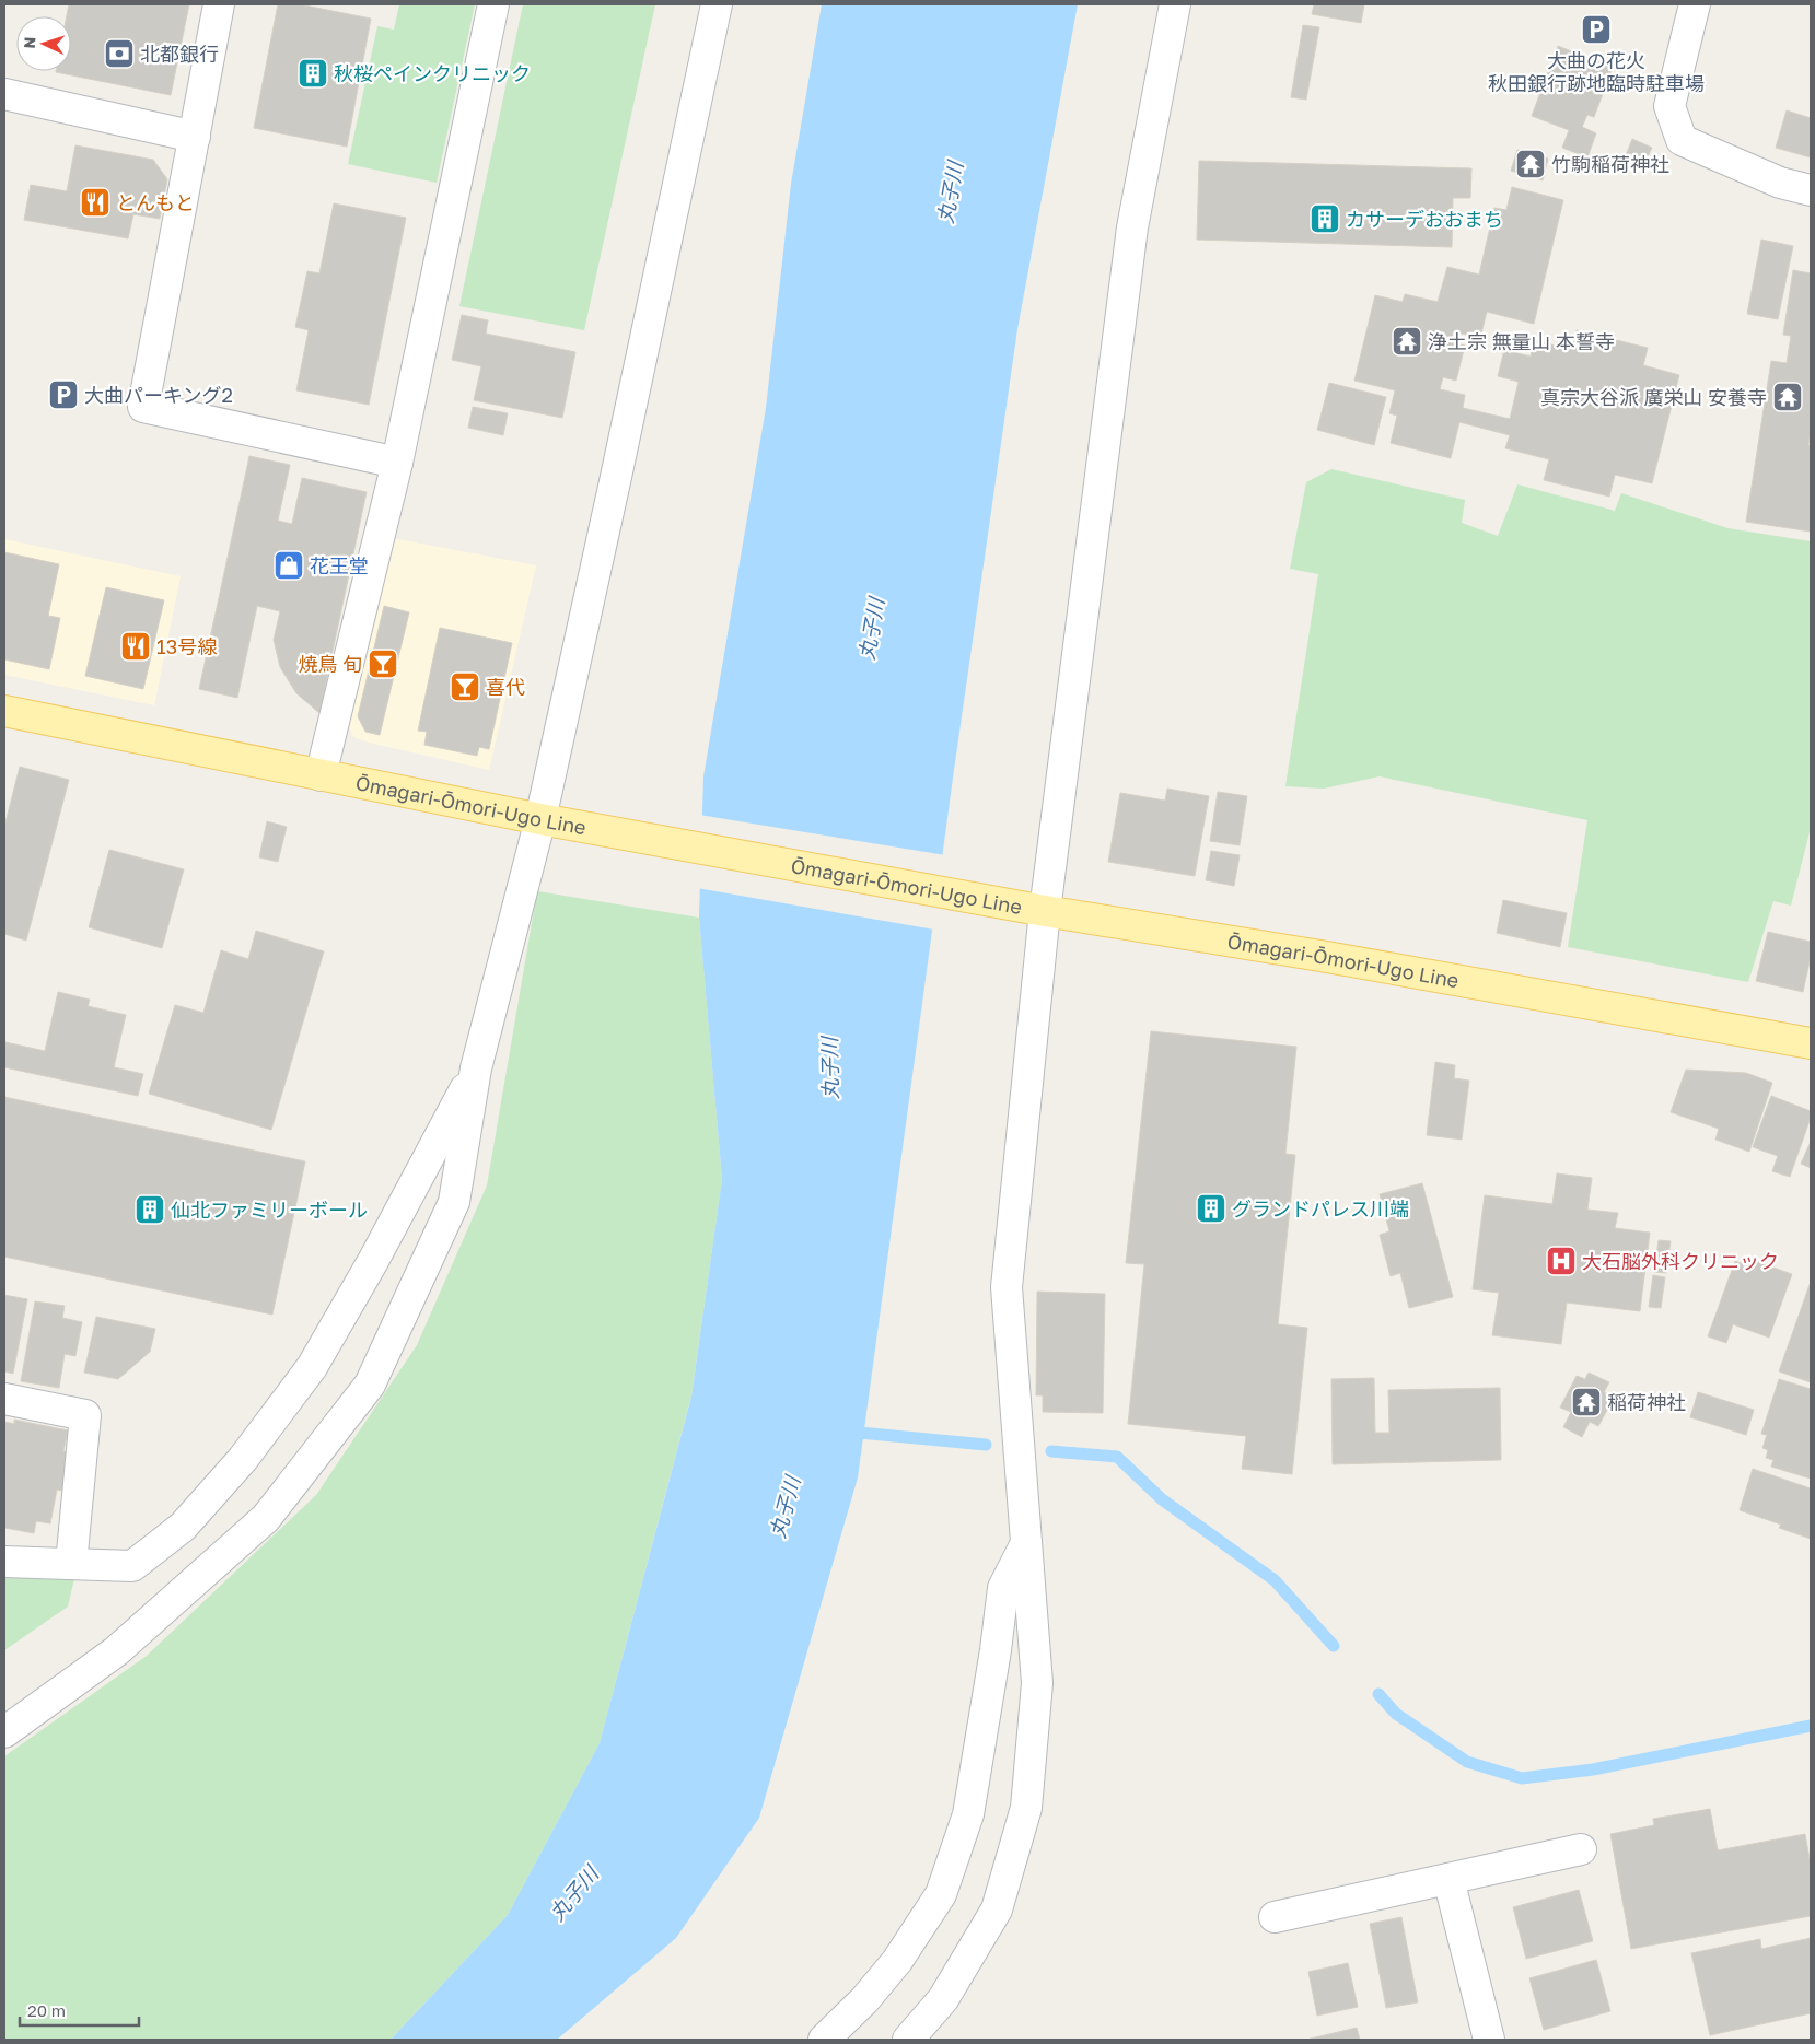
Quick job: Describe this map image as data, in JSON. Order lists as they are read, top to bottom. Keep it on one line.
{"streets":{"main road":["Ōmagari-Ōmori-Ugo Line"]},"water":["丸子川"],"places":{"parking":["大曲の花火 秋田銀行跡地臨時駐車場","大曲パーキング2"],"bank":["北都銀行"],"building":["秋桜ペインクリニック","カサーデおおまち","グランドパレス川端","仙北ファミリーボール"],"temple":["竹駒稲荷神社","浄土宗 無量山 本誓寺","真宗大谷派 廣栄山 安養寺","稲荷神社"],"restaurant":["とんもと","13号線"],"shop":["花王堂"],"bar":["焼鳥 旬","喜代"],"hospital":["大石脳外科クリニック"]},"scale_bar":"20 m","north":"left"}
